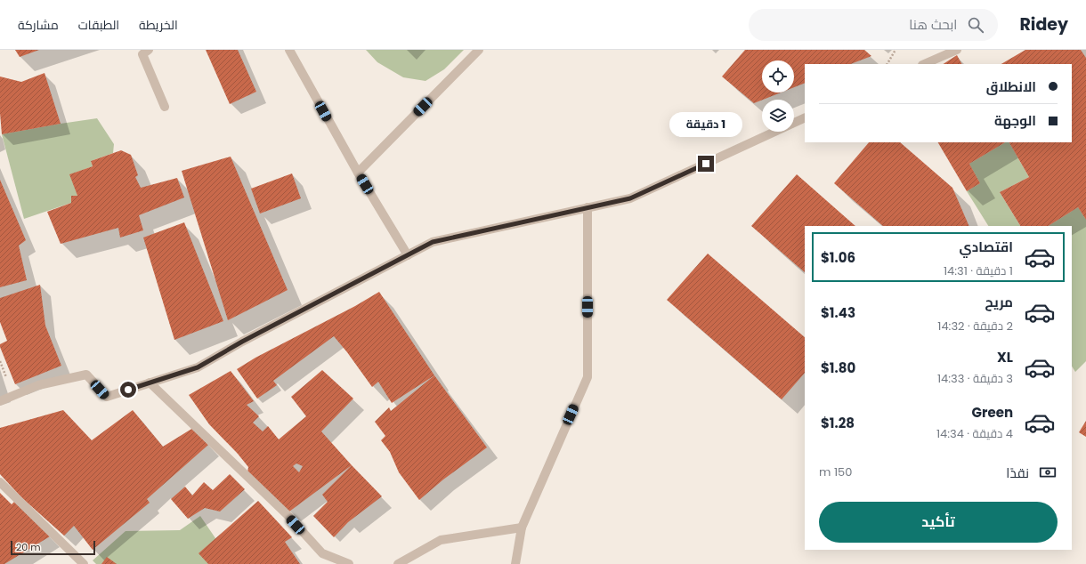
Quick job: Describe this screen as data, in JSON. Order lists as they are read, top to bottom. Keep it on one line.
{"scale_bar":"20 m","page":{"header":"Ridey","search":"ابحث هنا","nav":["الخريطة","الطبقات","مشاركة"],"banner":["الانطلاق","الوجهة"],"bubble":"1 دقيقة","list":[{"name":"اقتصادي","note":"1 دقيقة · 14:31","value":"$1.06"},{"name":"مريح","note":"2 دقيقة · 14:32","value":"$1.43"},{"name":"XL","note":"3 دقيقة · 14:33","value":"$1.80"},{"name":"Green","note":"4 دقيقة · 14:34","value":"$1.28"}],"pay":["نقدًا","150 m"],"buttons":"تأكيد","scale":"20 m"}}
